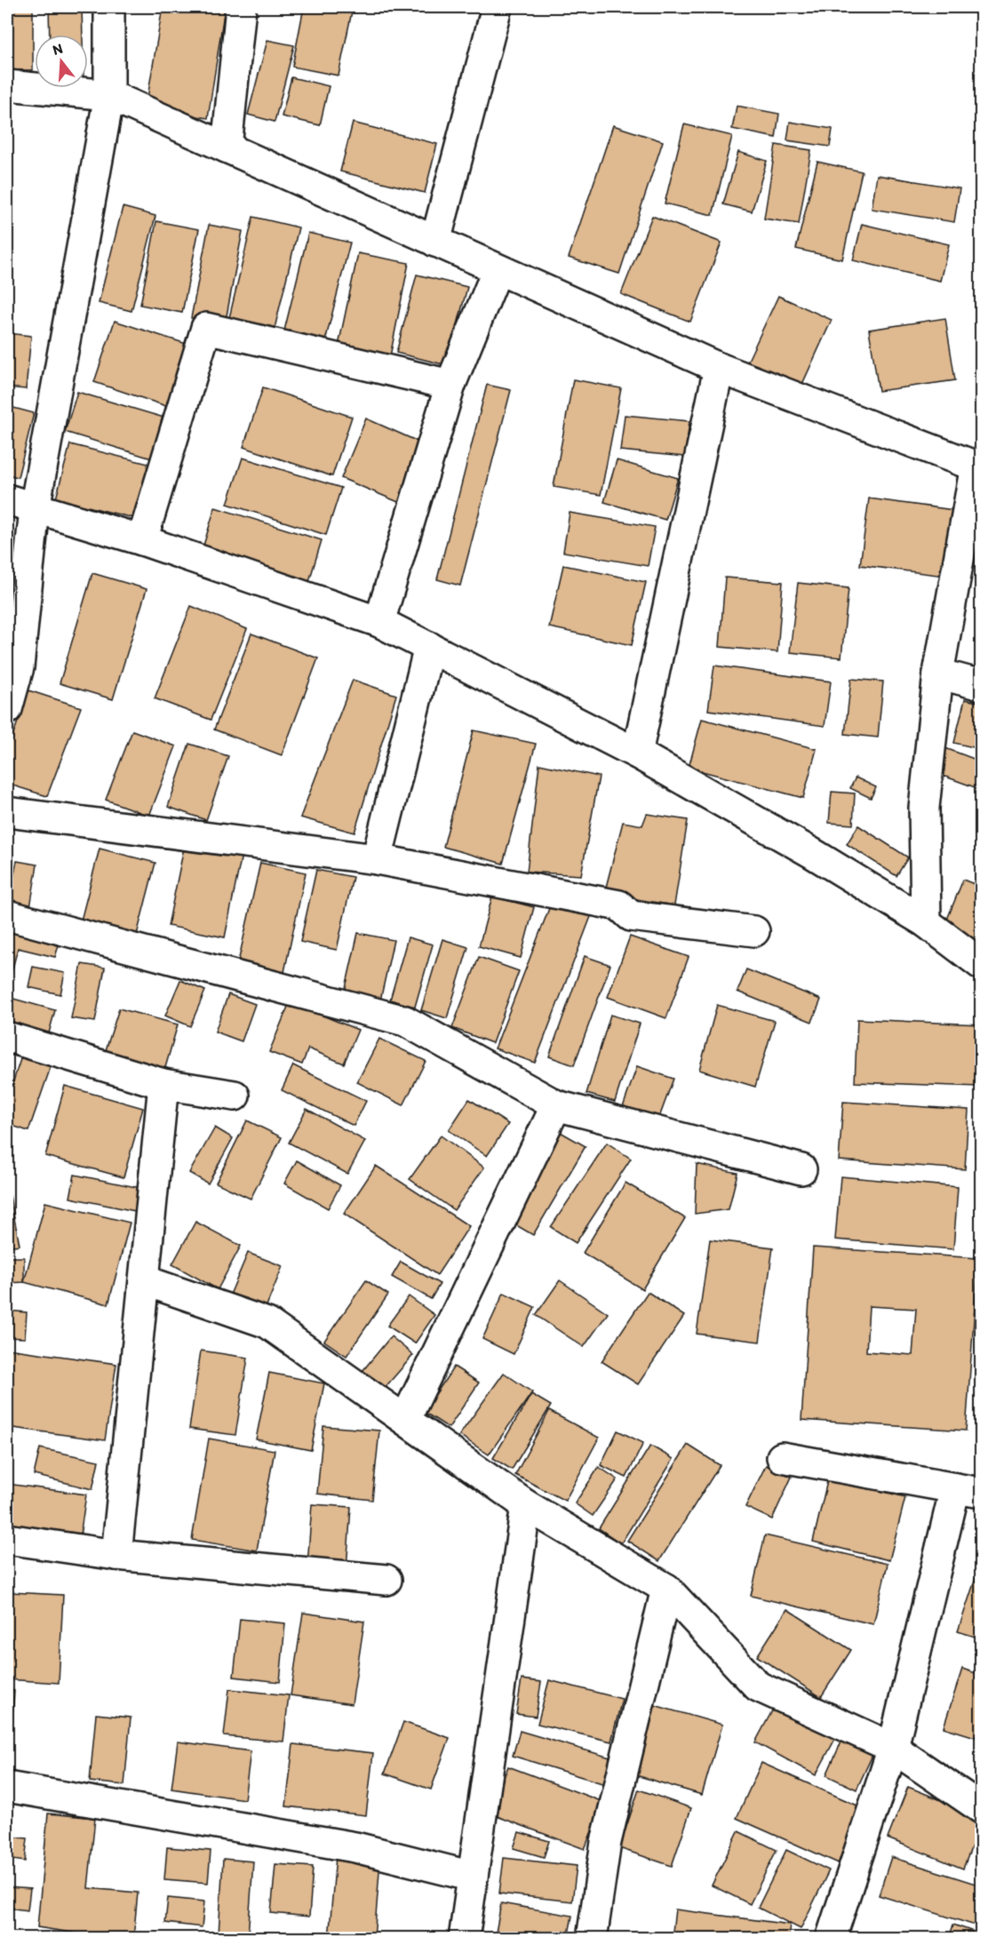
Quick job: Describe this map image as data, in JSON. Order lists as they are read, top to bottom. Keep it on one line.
{"north":"top"}
